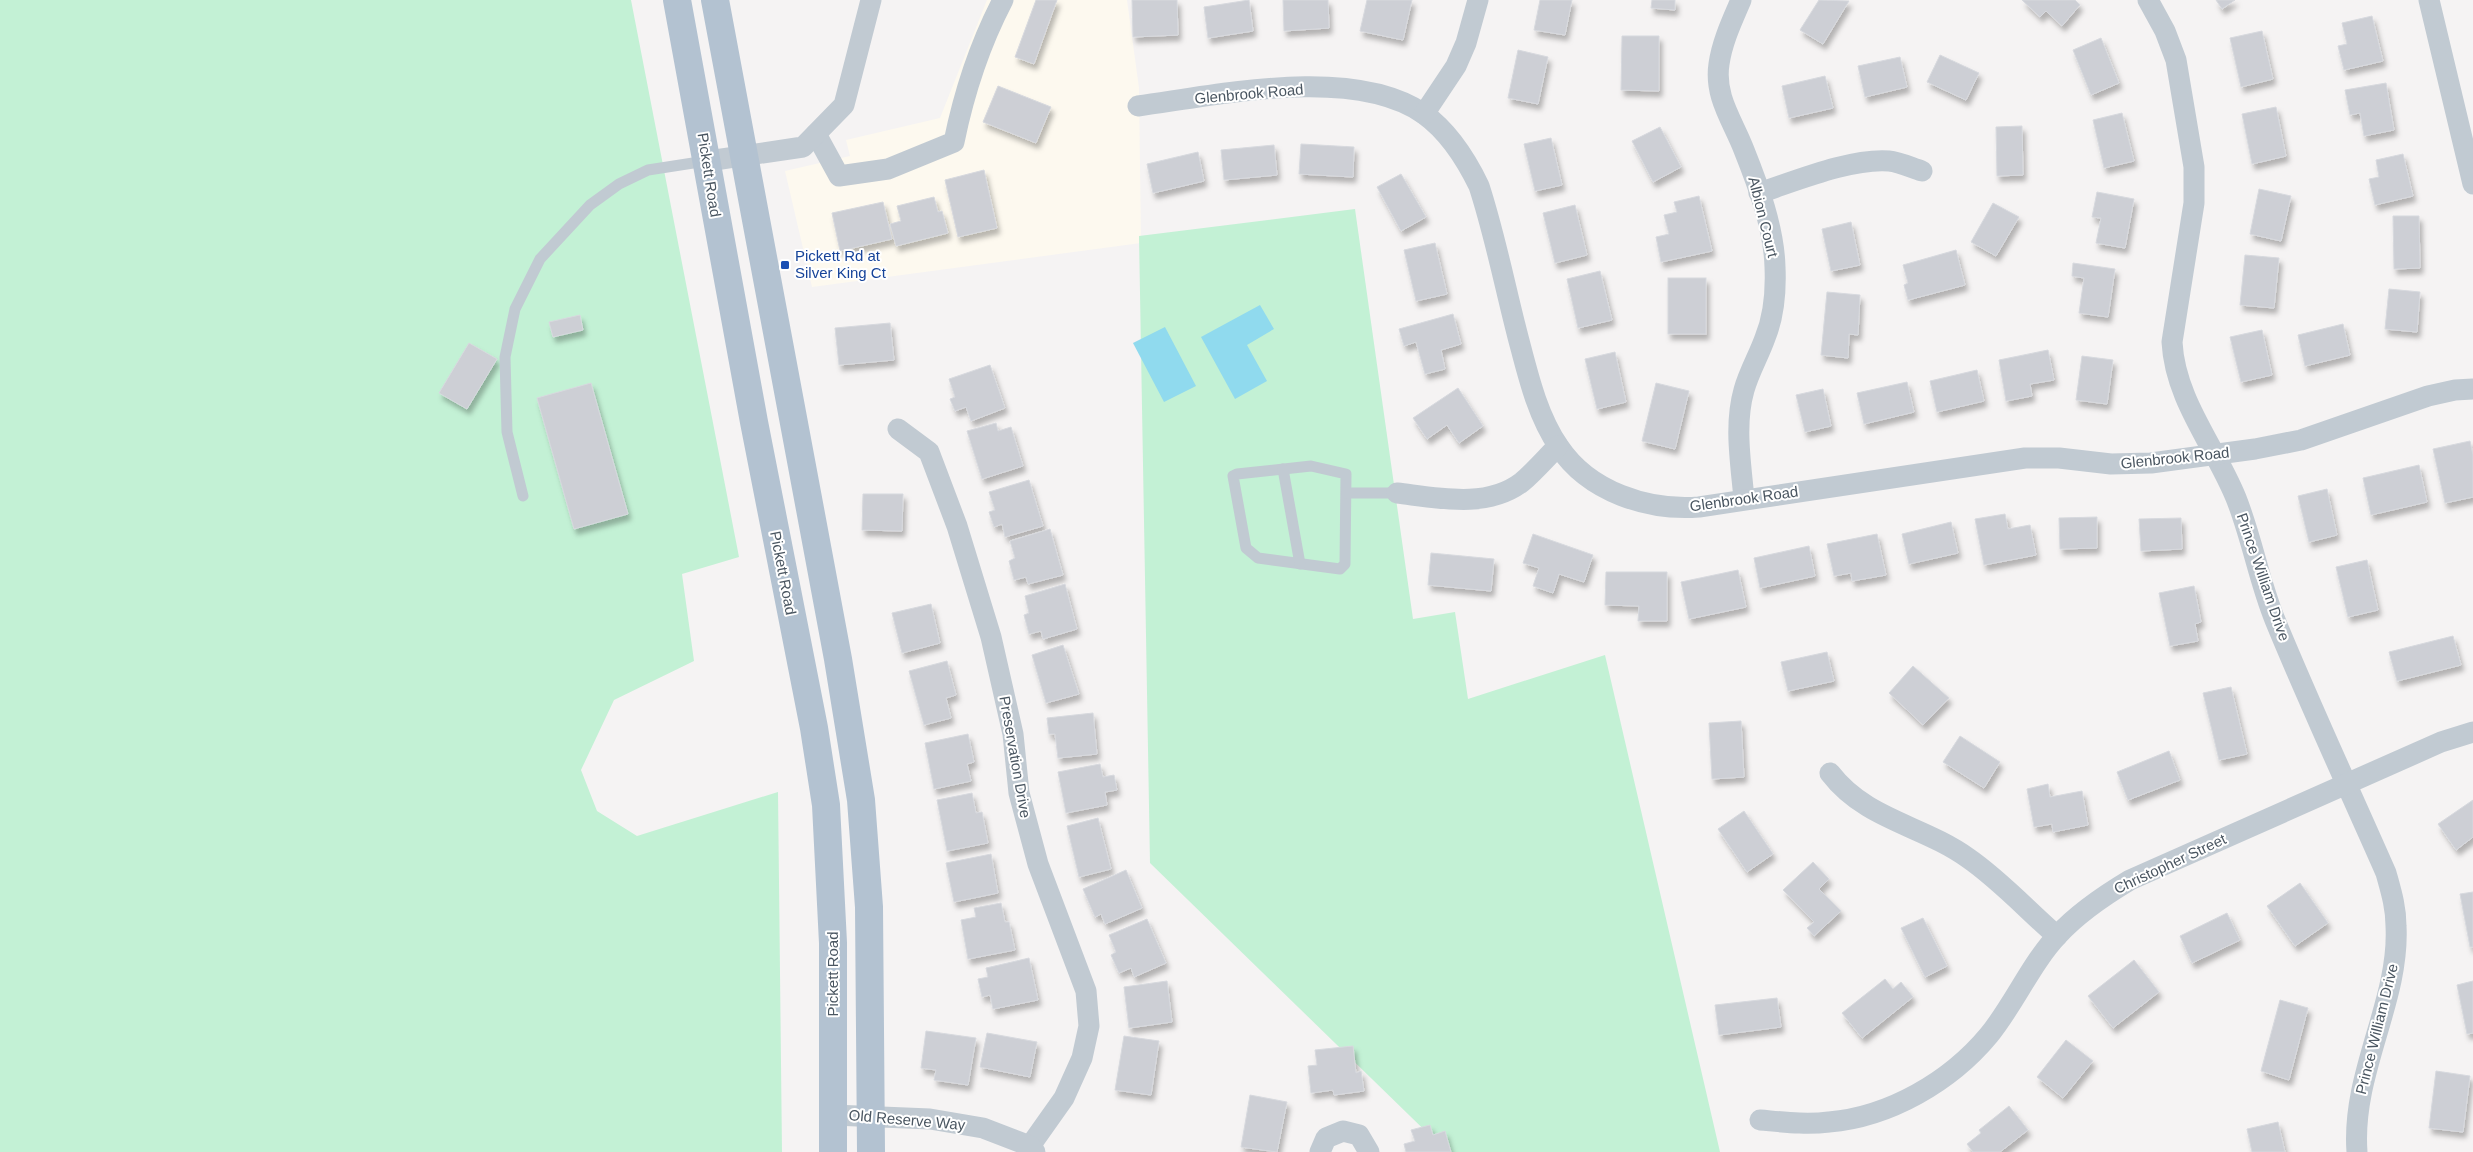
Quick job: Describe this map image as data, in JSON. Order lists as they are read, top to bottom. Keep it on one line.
{"streets":{"main road":["Pickett Road"],"street":["Glenbrook Road","Albion Court","Prince William Drive","Preservation Drive","Christopher Street","Old Reserve Way"]},"crossings":[["Glenbrook Road","Albion Court"],["Glenbrook Road","Prince William Drive"],["Pickett Road","Old Reserve Way"],["Prince William Drive","Christopher Street"],["Preservation Drive","Old Reserve Way"]],"places":{"transit":["Pickett Rd at Silver King Ct"]}}
